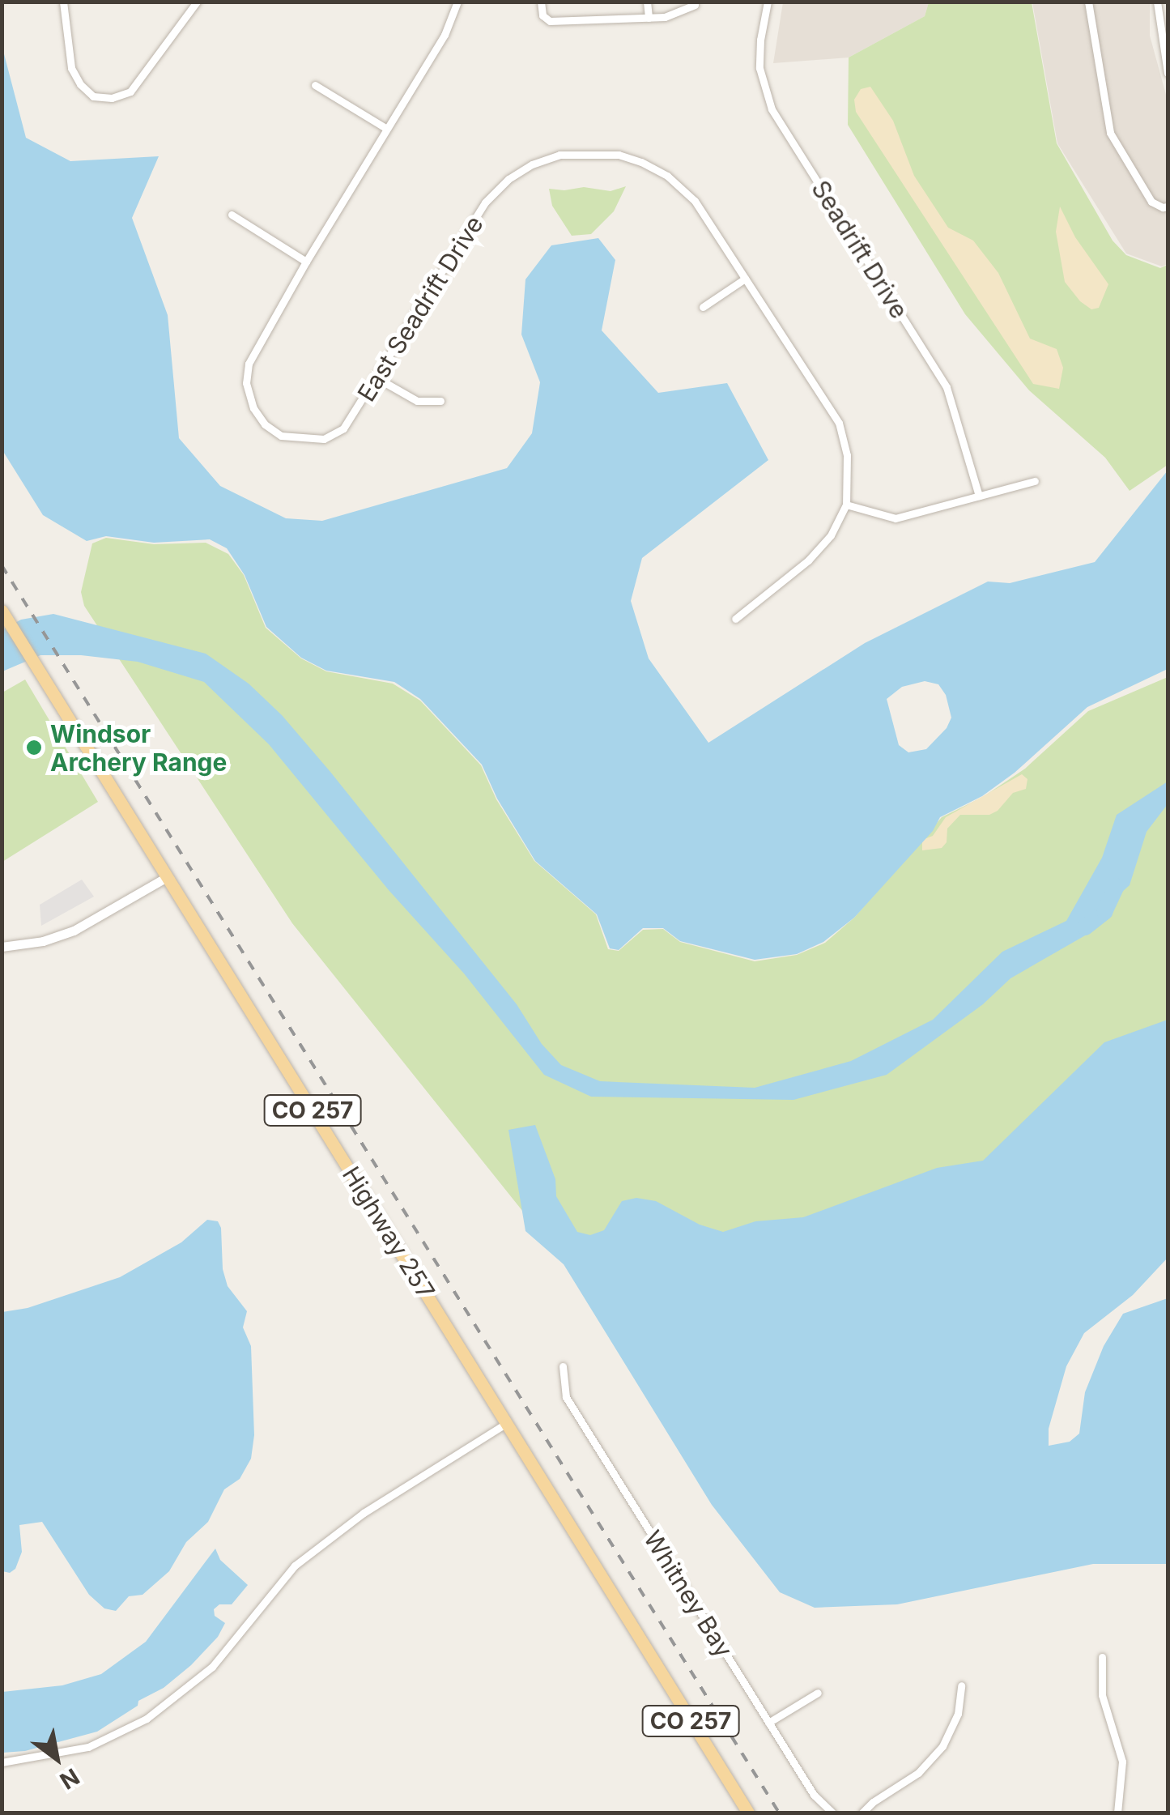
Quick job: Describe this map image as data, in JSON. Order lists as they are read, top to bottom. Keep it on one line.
{"streets":{"main road":["CO 257","Highway 257"],"street":["Seadrift Drive","East Seadrift Drive","Whitney Bay"]},"places":["Windsor Archery Range"],"north":"bottom right"}
